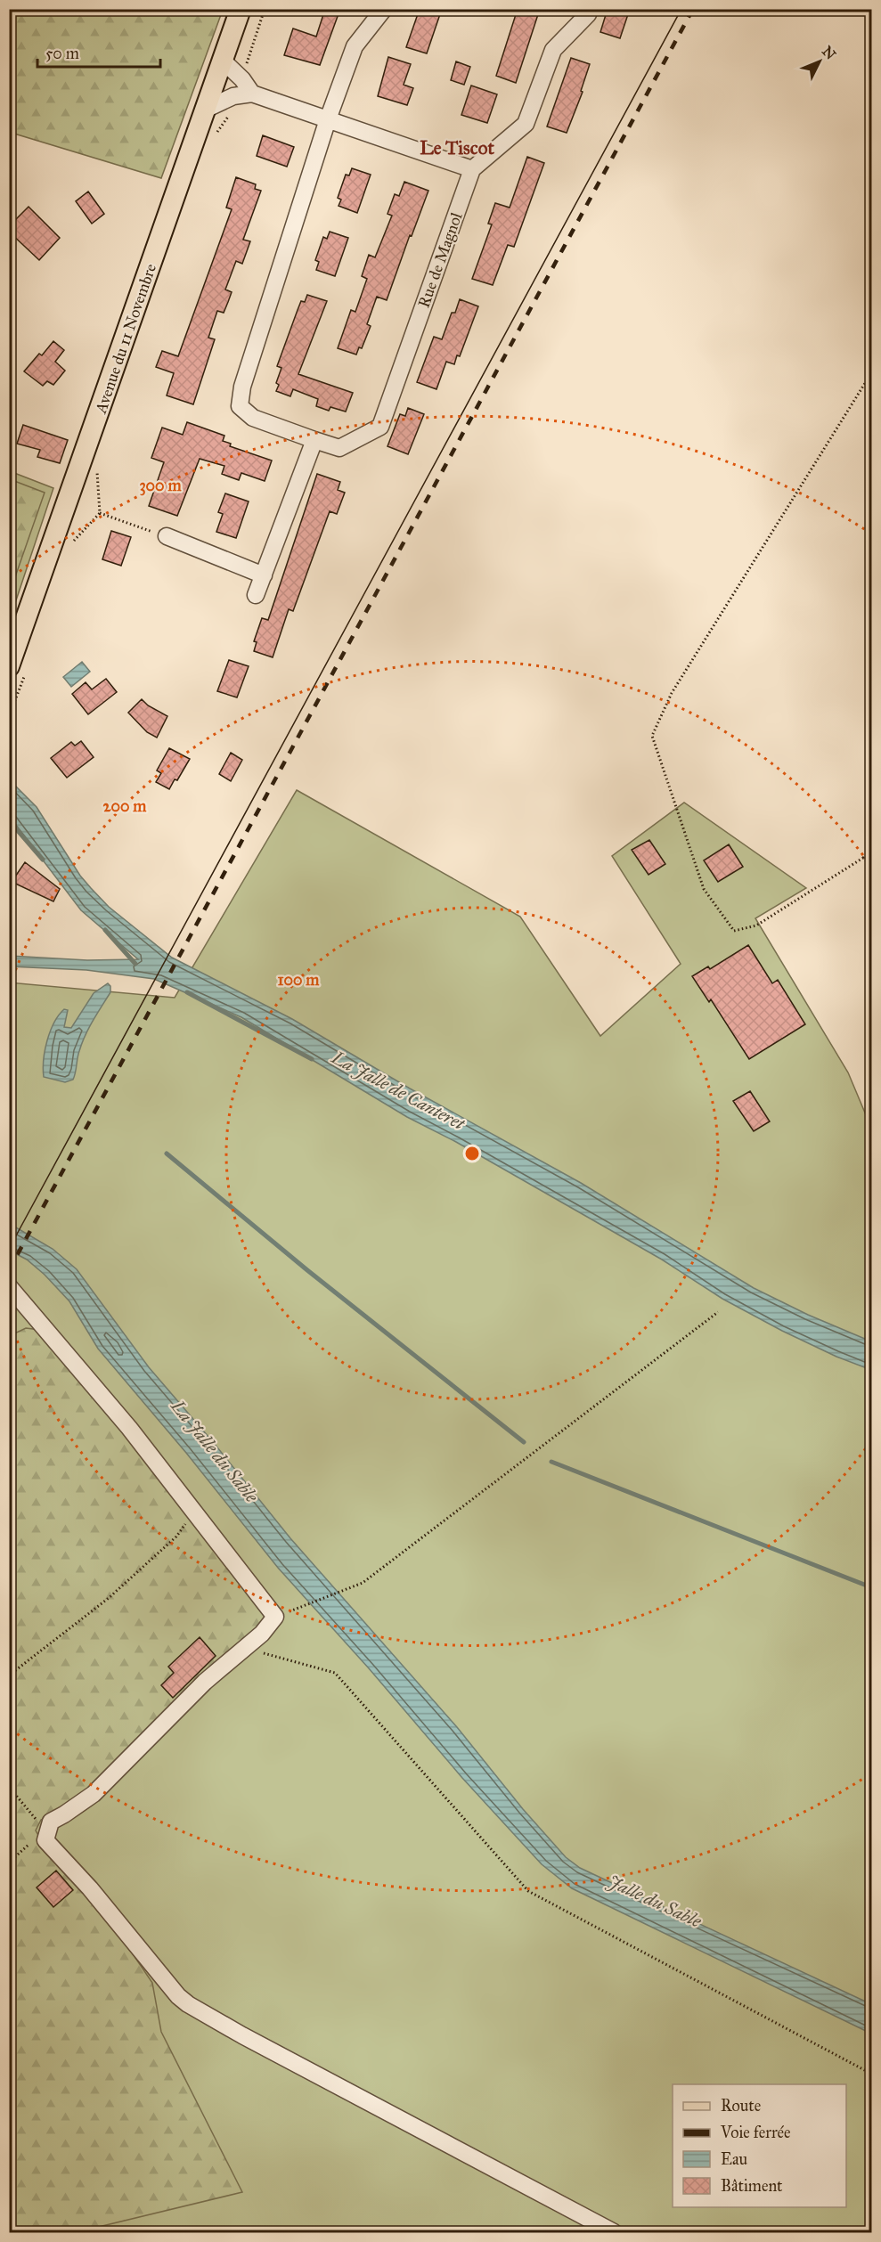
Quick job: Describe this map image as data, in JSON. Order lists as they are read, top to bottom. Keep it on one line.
{"streets":{"main road":["Avenue du 11 Novembre"],"street":["Rue de Magnol"]},"districts":["Le Tiscot"],"water":["La Jalle de Canteret","La Jalle du Sable","Jalle du Sable"],"legend":["Route","Voie ferrée","Eau","Bâtiment"],"scale_bar":"50 m","north":"top right","rings":["300 m","200 m","100 m"]}
